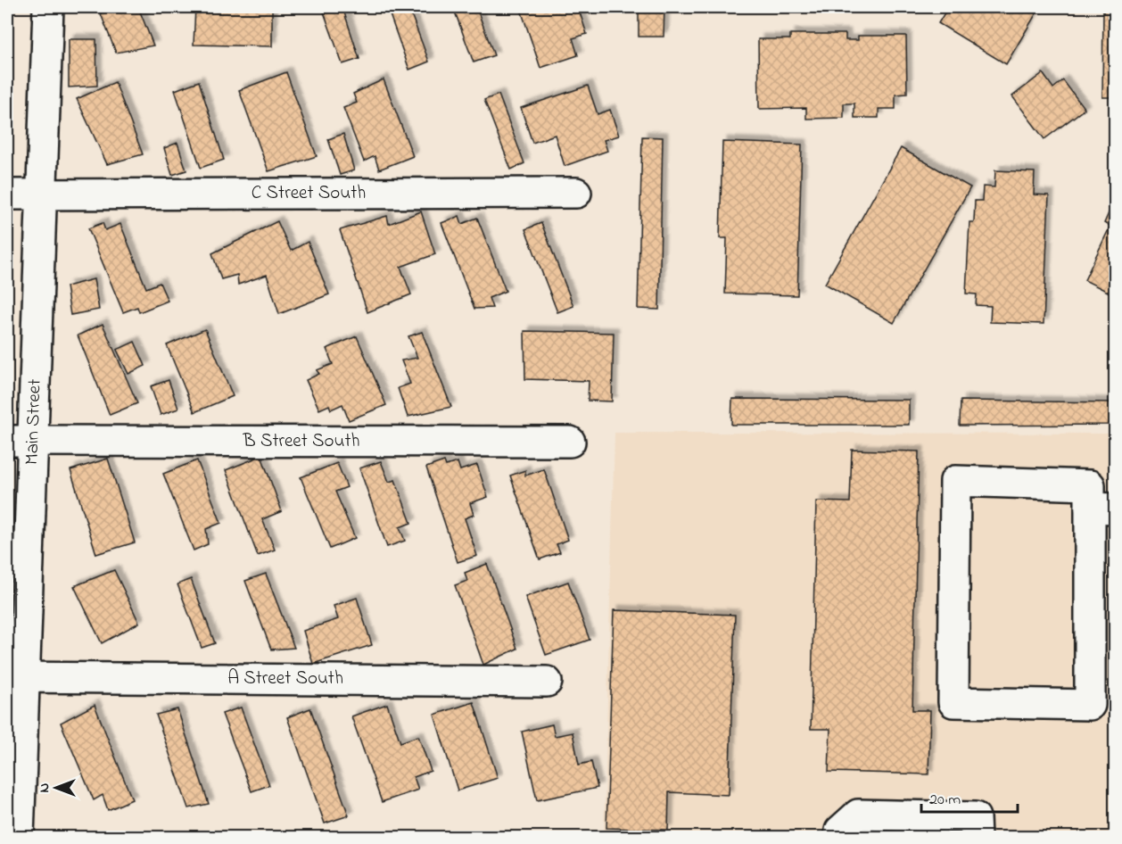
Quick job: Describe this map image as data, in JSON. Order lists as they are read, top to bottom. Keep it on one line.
{"streets":{"lane":["C Street South","Main Street","B Street South","A Street South"]},"crossings":[["C Street South","Main Street"],["Main Street","B Street South"],["Main Street","A Street South"]],"scale_bar":"20 m","north":"left"}
